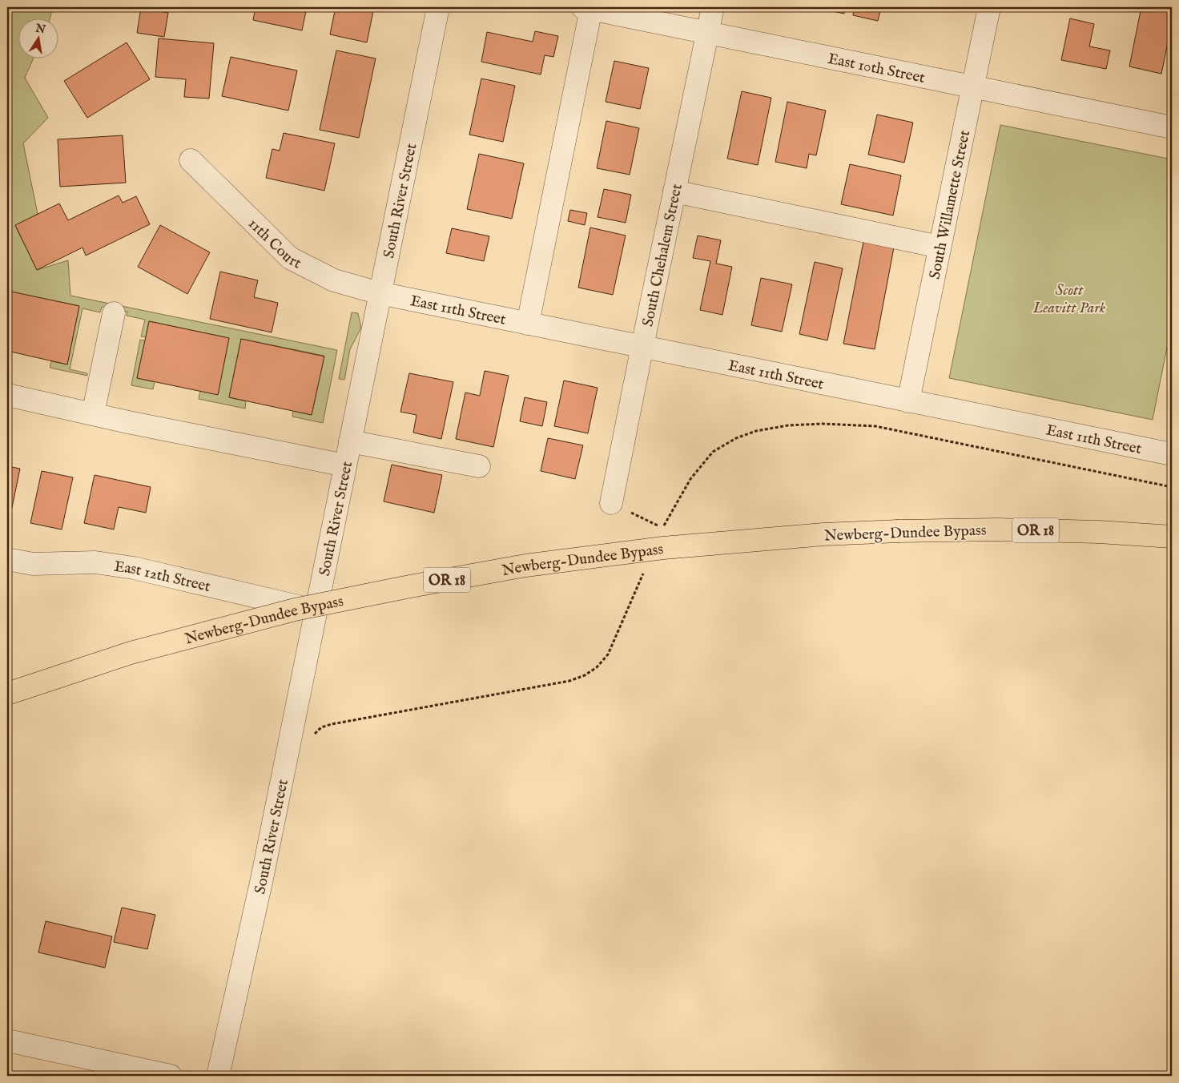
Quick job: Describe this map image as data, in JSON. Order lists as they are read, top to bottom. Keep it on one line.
{"streets":{"highway":["OR 18","Newberg-Dundee Bypass"],"street":["East 10th Street","South River Street","South Willamette Street","11th Court","South Chehalem Street","East 11th Street","East 12th Street"]},"crossings":[["East 10th Street","South Willamette Street"],["East 10th Street","South Chehalem Street"],["South River Street","11th Court"],["South River Street","East 11th Street"],["South River Street","East 12th Street"],["South Willamette Street","East 11th Street"],["11th Court","East 11th Street"],["South Chehalem Street","East 11th Street"]],"parks":["Scott Leavitt Park"],"north":"top"}
